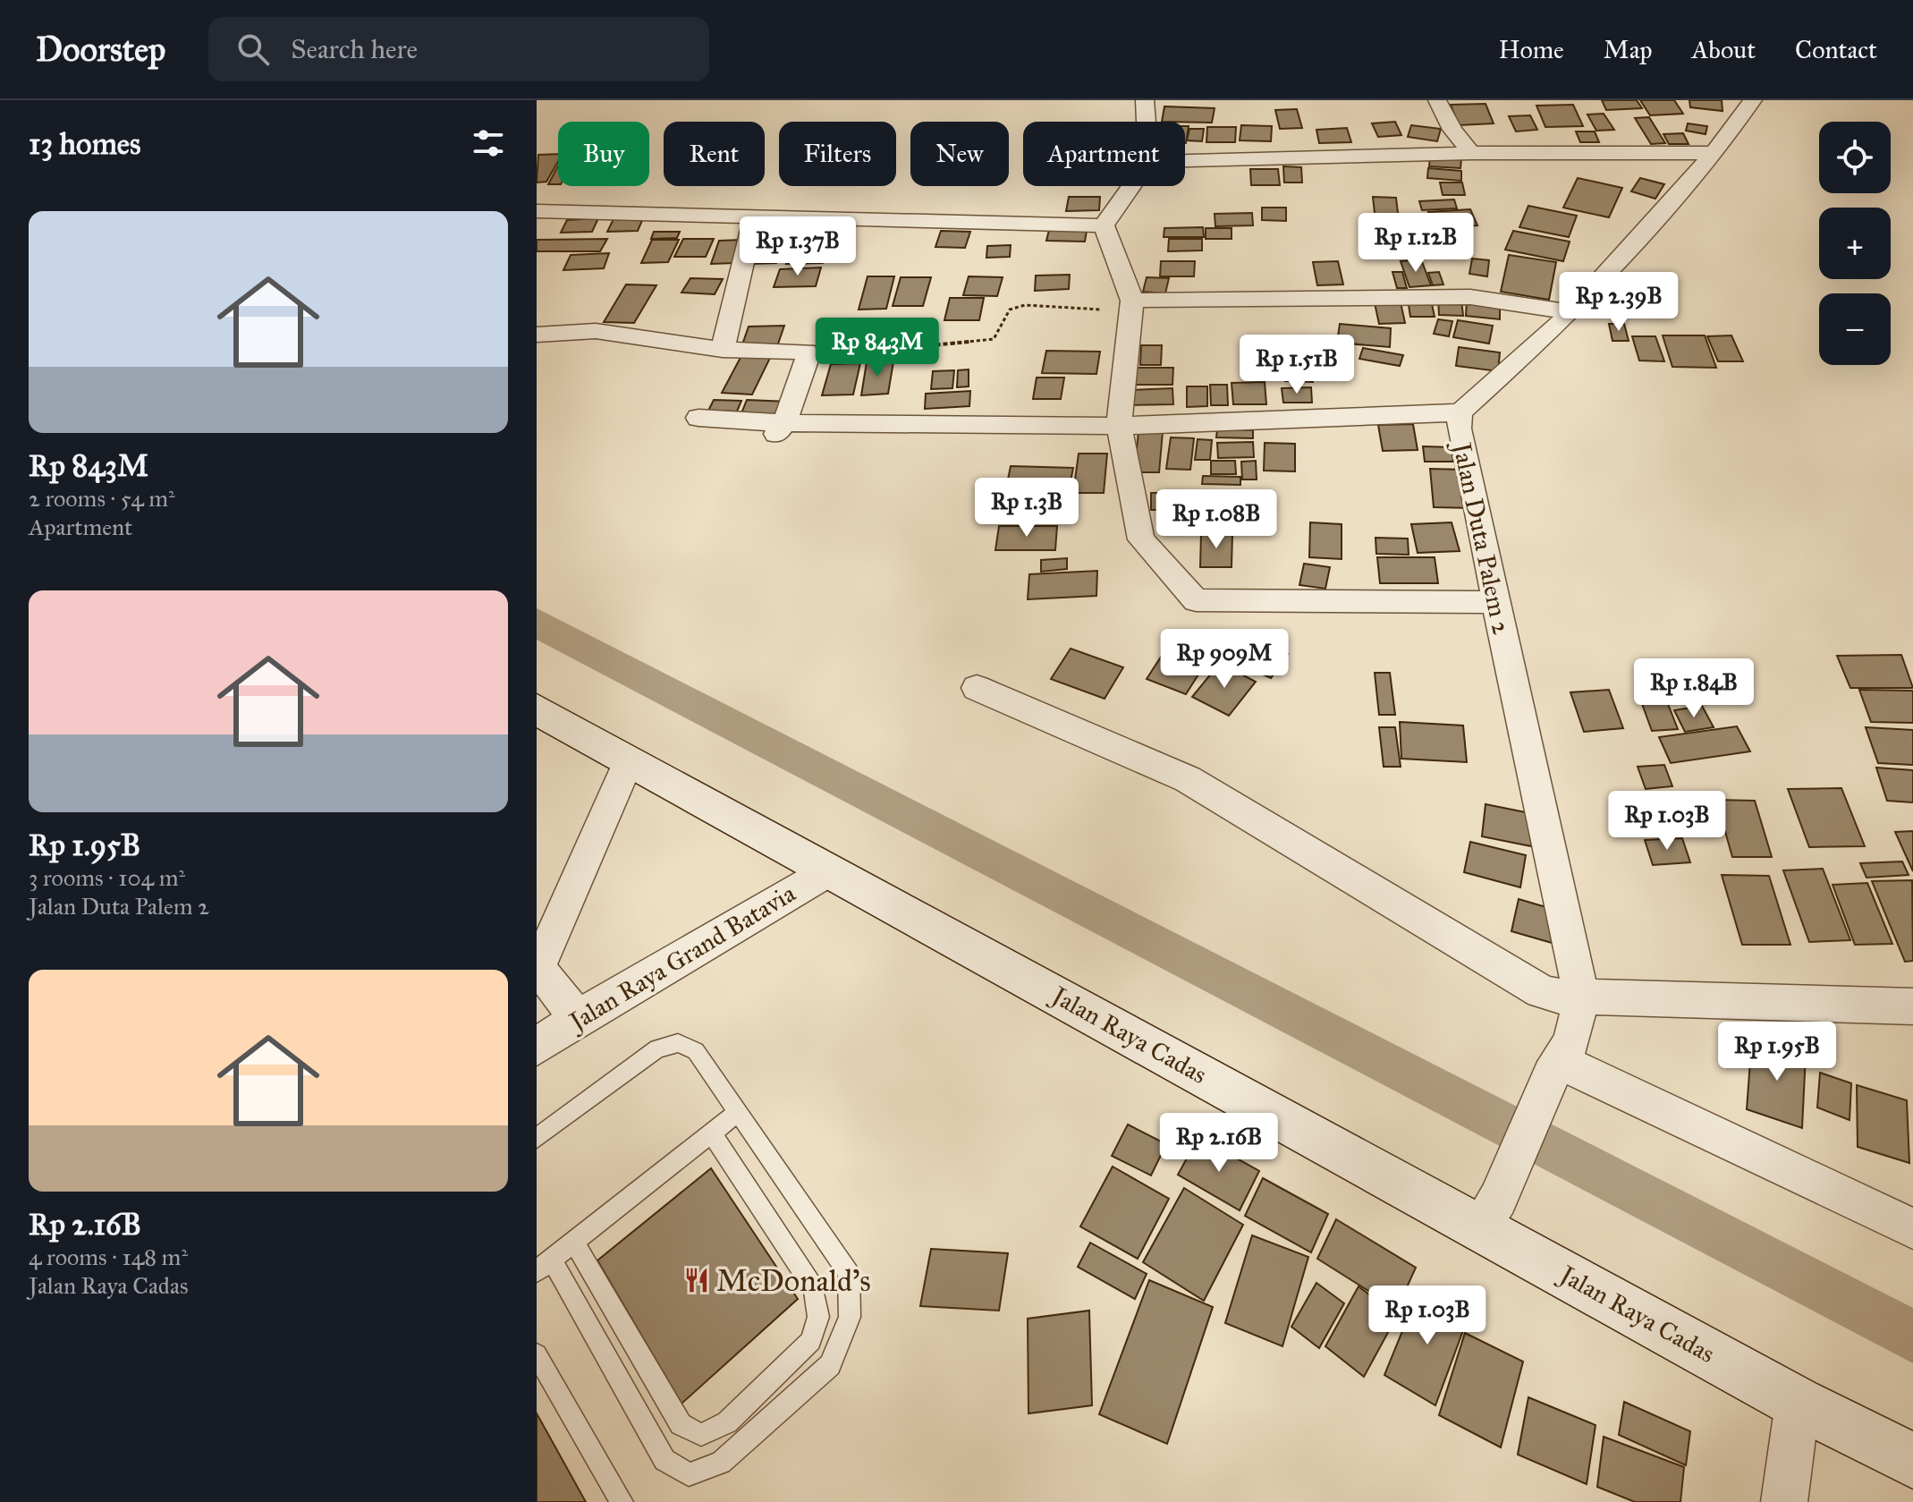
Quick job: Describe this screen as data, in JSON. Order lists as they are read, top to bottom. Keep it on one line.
{"streets":{"street":["Jalan Duta Palem 2","Jalan Raya Grand Batavia","Jalan Raya Cadas"]},"crossings":[["Jalan Duta Palem 2","Jalan Raya Cadas"],["Jalan Raya Grand Batavia","Jalan Raya Cadas"]],"places":{"restaurant":["McDonald's"]},"page":{"header":"Doorstep","search":"Search here","nav":["Home","Map","About","Contact"],"heading":"13 homes","map_buttons":["+","−"],"chip":["Buy","Rent","Filters","New","Apartment"],"list":[{"name":"Rp 843M","note":"2 rooms · 54 m² · Apartment"},{"name":"Rp 1.95B","note":"3 rooms · 104 m² · Jalan Duta Palem 2"},{"name":"Rp 2.16B","note":"4 rooms · 148 m² · Jalan Raya Cadas"}],"price":["Rp 1.12B","Rp 1.37B","Rp 2.39B","Rp 843M","Rp 1.51B","Rp 1.3B","Rp 1.08B","Rp 909M","Rp 1.84B","Rp 1.03B","Rp 1.95B","Rp 2.16B","Rp 1.03B"]}}
